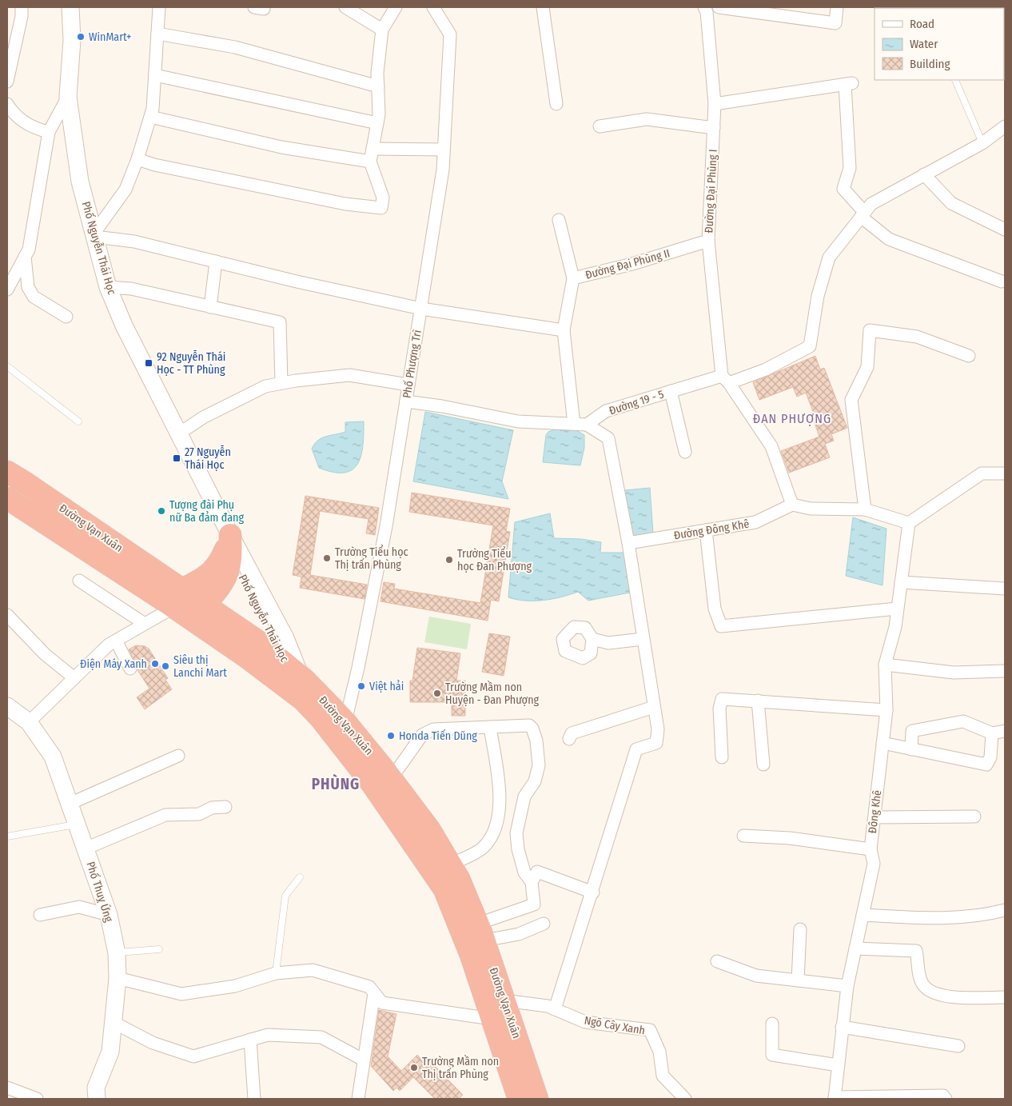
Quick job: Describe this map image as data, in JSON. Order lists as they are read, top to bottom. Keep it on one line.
{"streets":{"highway":["Đường Vạn Xuân"],"main road":["Phố Nguyễn Thái Học","Phố Thuỵ Ứng"],"street":["Đường Đại Phùng I","Đường Đại Phùng II","Phố Phượng Trì","Đường 19 - 5","Đường Đông Khê","Đông Khê","Ngõ Cây Xanh"]},"crossings":[["Đường Đại Phùng I","Đường Đại Phùng II"],["Đường Đại Phùng I","Đường 19 - 5"],["Phố Nguyễn Thái Học","Đường Vạn Xuân"],["Phố Phượng Trì","Đường Vạn Xuân"],["Đường Vạn Xuân","Ngõ Cây Xanh"],["Phố Thuỵ Ứng","Ngõ Cây Xanh"]],"districts":["ĐAN PHƯỢNG","PHÙNG"],"places":{"other":["WinMart+","Tượng đài Phụ nữ Ba đảm đang","Trường Tiểu học Thị trấn Phùng","Trường Tiểu học Đan Phượng","Điện Máy Xanh","Siêu thị Lanchi Mart","Việt hải","Trường Mầm non Huyện - Đan Phượng","Honda Tiến Dũng","Trường Mầm non Thị trấn Phùng"],"transit":["92 Nguyễn Thái Học - TT Phùng","27 Nguyễn Thái Học"]},"legend":["Road","Water","Building"]}
